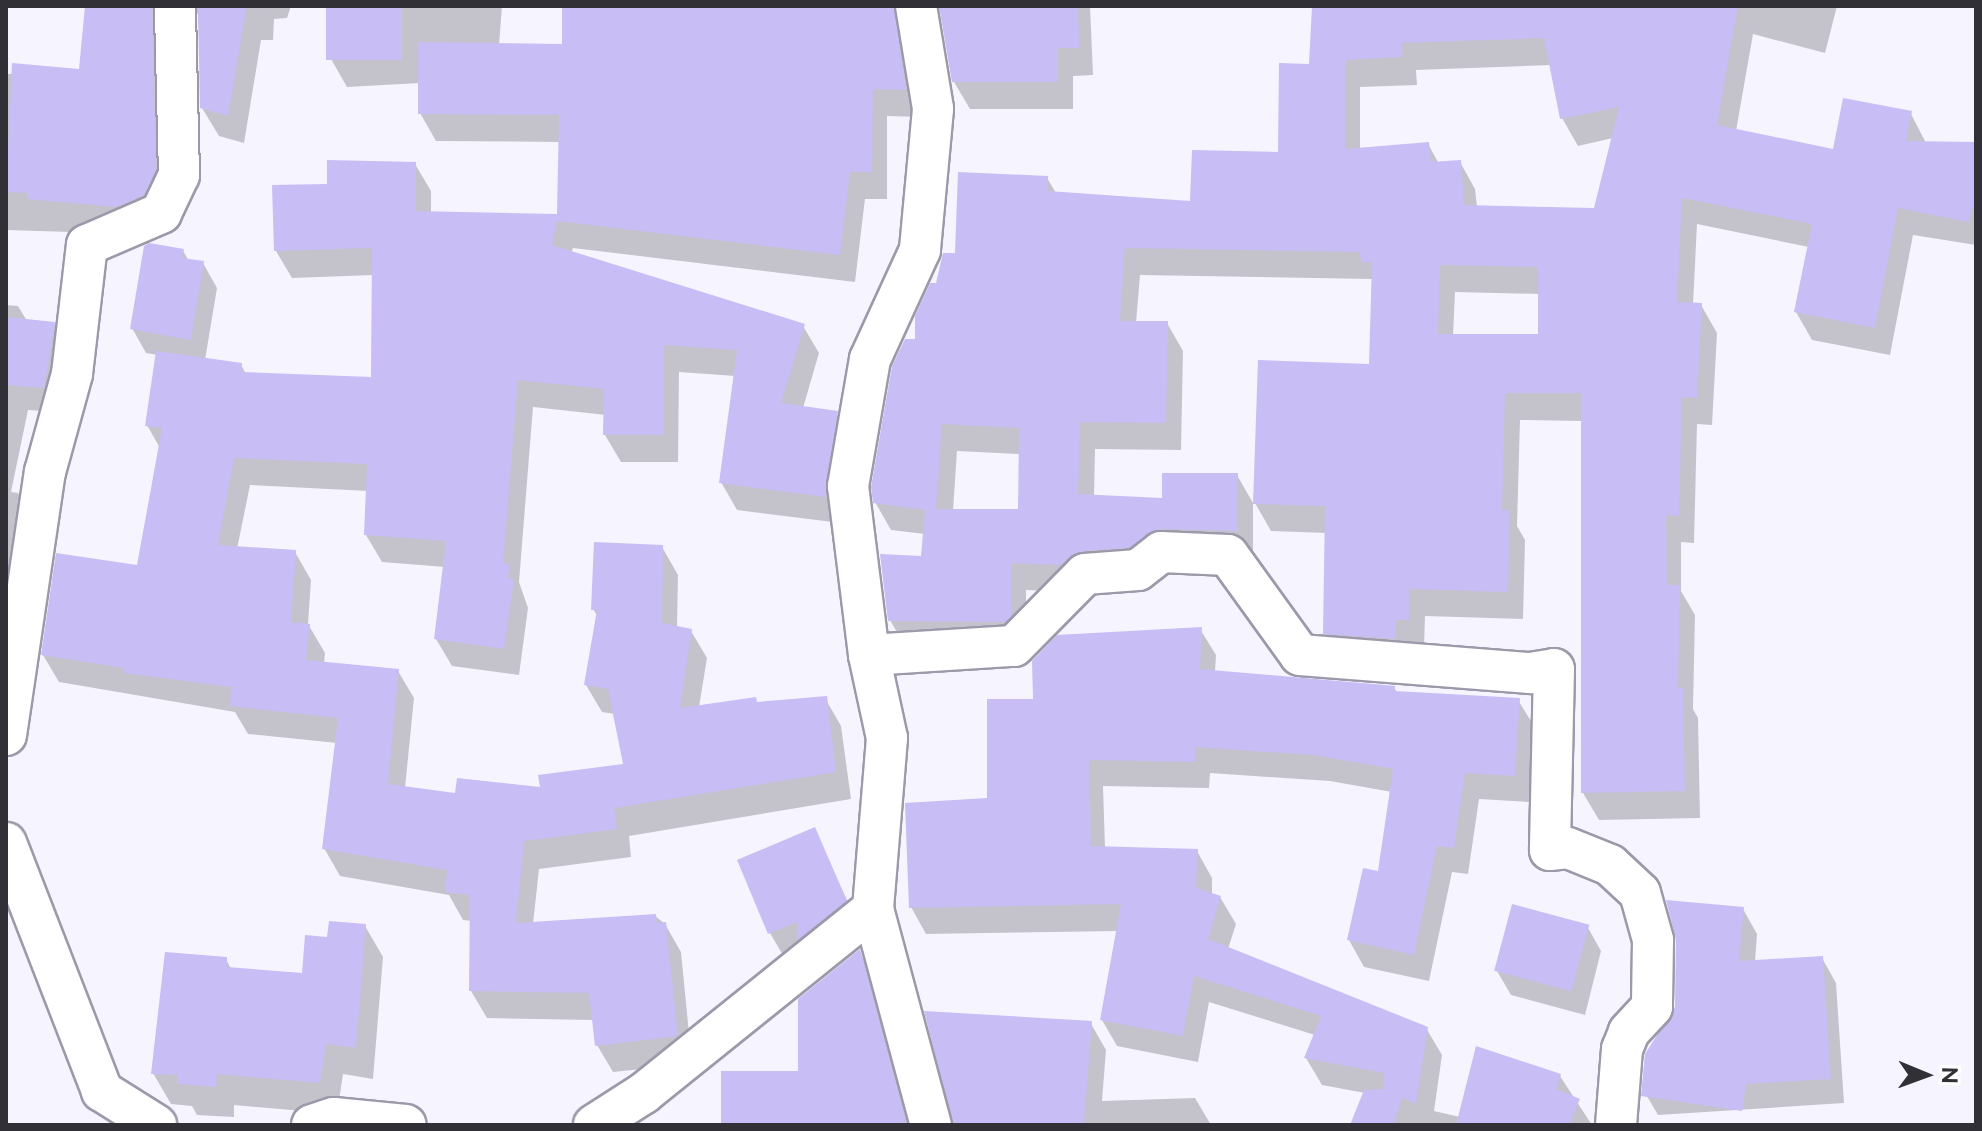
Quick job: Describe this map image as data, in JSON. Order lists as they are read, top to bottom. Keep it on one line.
{"north":"right"}
